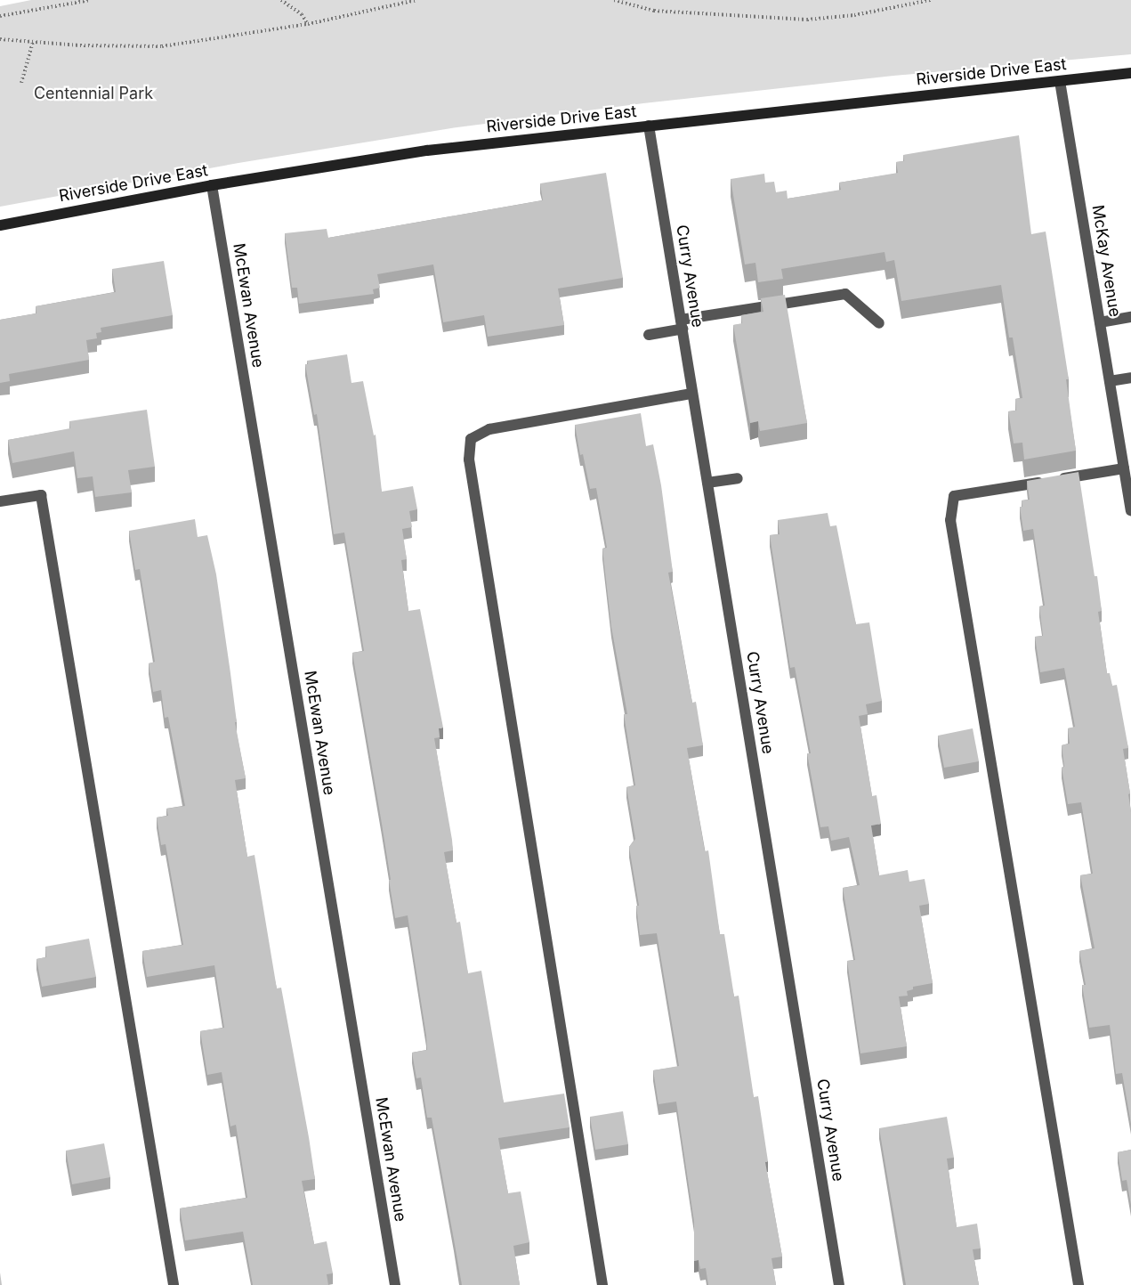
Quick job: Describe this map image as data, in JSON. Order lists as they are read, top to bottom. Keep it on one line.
{"streets":{"main road":["Riverside Drive East"],"street":["McKay Avenue","Curry Avenue","McEwan Avenue"]},"crossings":[["Riverside Drive East","McKay Avenue"],["Riverside Drive East","Curry Avenue"],["Riverside Drive East","McEwan Avenue"]],"parks":["Centennial Park"]}
